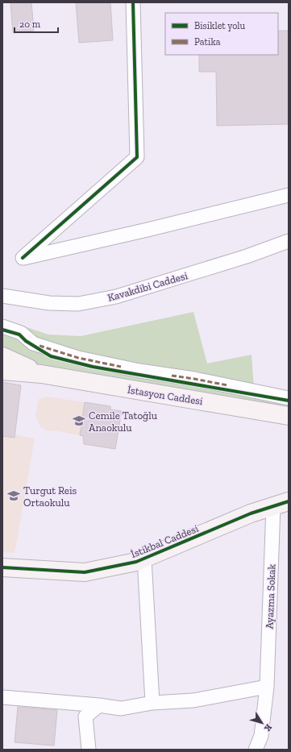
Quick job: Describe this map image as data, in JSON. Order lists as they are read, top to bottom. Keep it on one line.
{"streets":{"main road":["İstasyon Caddesi","İstikbal Caddesi"],"street":["Kavakdibi Caddesi","Ayazma Sokak"]},"crossings":[["İstikbal Caddesi","Ayazma Sokak"]],"places":{"school or university":["Cemile Tatoğlu Anaokulu","Turgut Reis Ortaokulu"]},"legend":["Bisiklet yolu","Patika"],"scale_bar":"20 m","north":"bottom right"}
